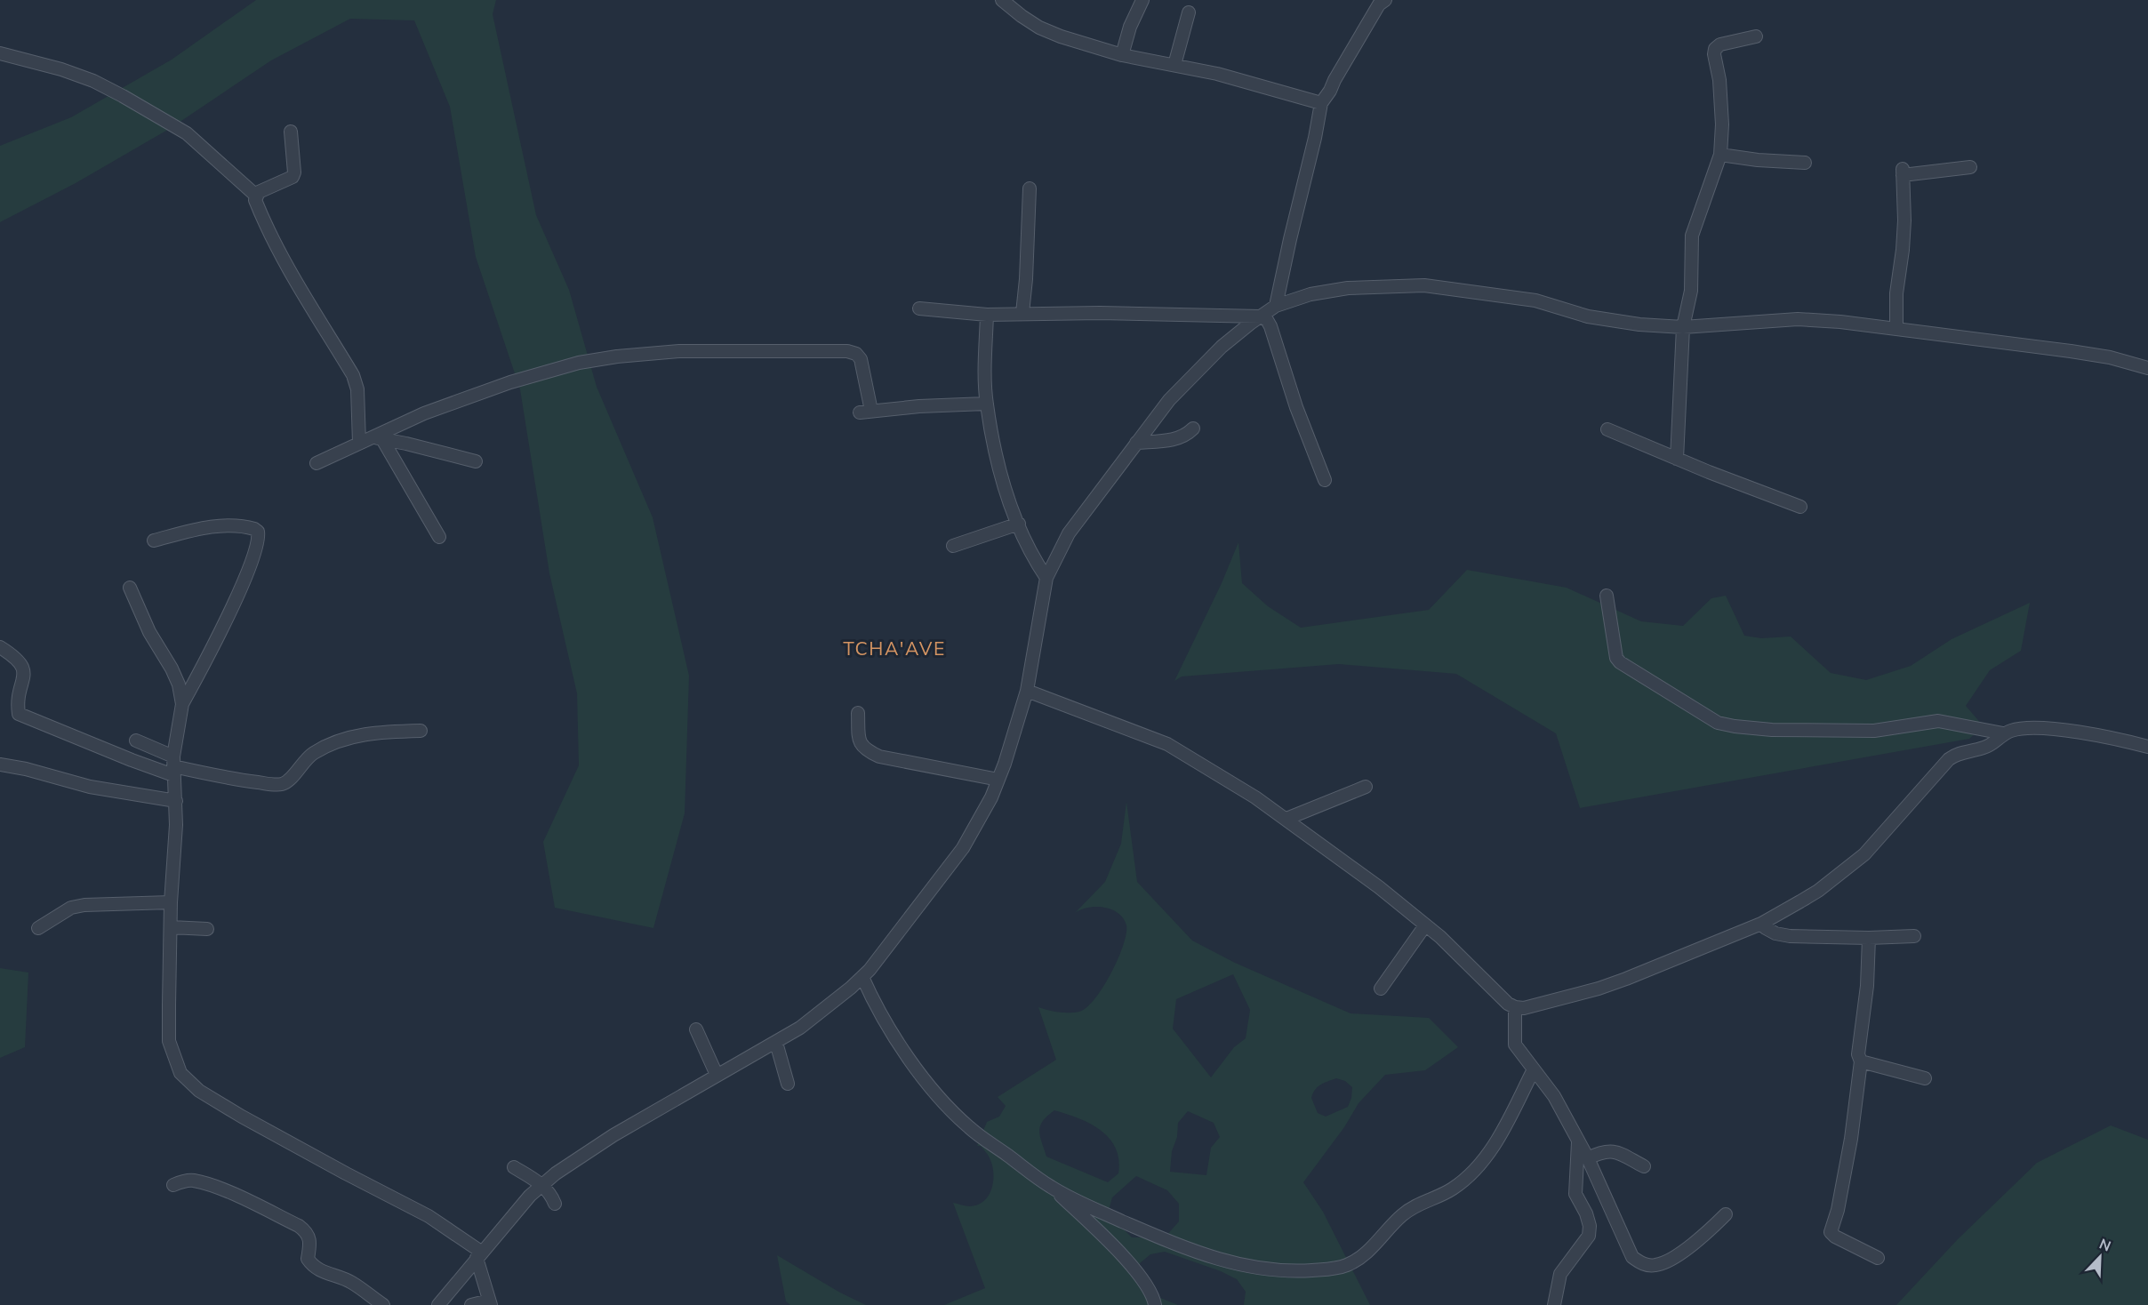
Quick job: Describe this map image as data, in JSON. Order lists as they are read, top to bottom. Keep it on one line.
{"districts":["TCHA'AVE"],"north":"top right"}
